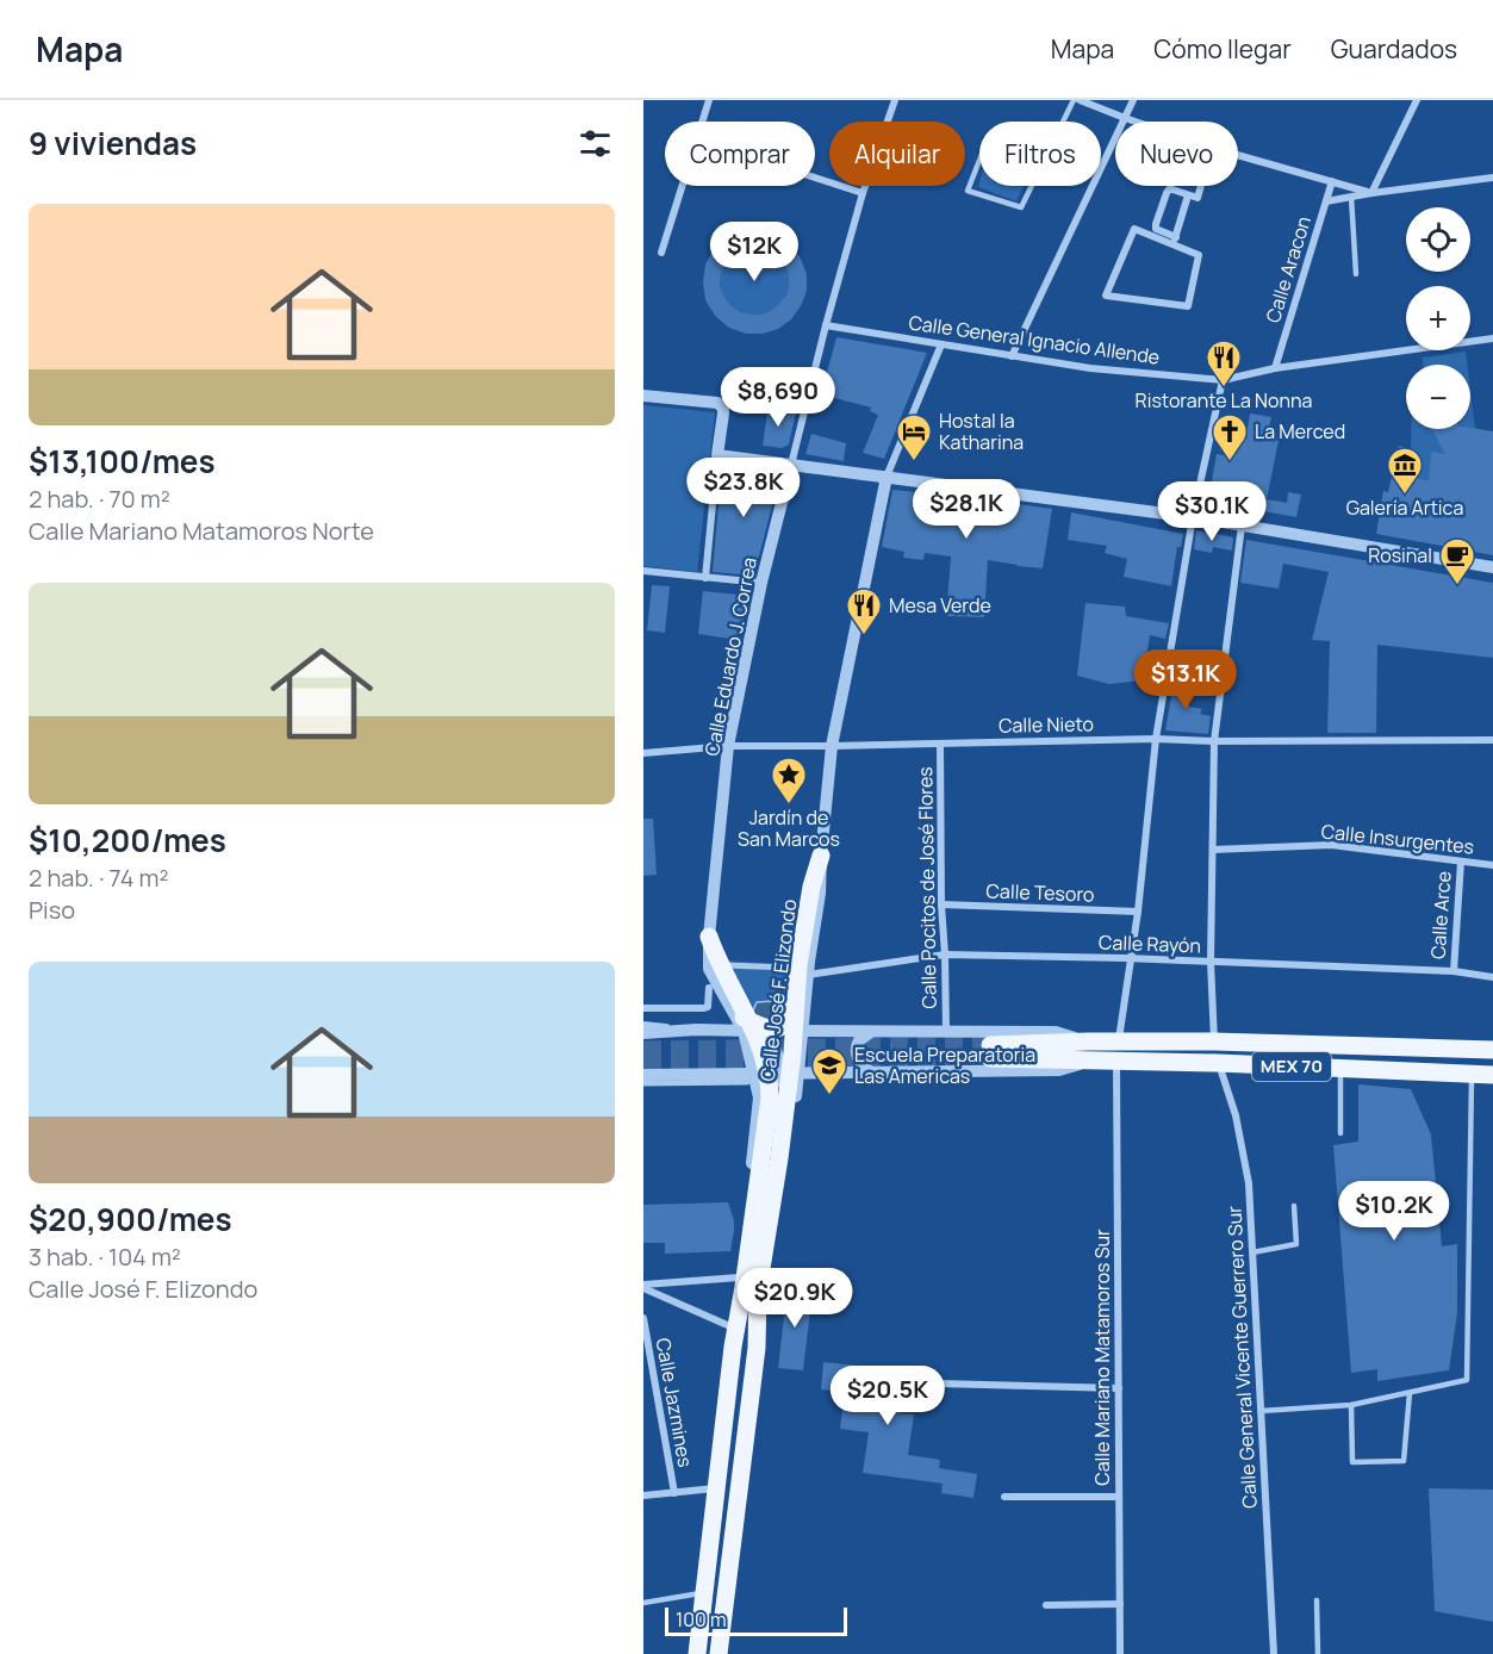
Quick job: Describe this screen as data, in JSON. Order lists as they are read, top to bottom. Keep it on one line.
{"streets":{"main road":["Calle José F. Elizondo","MEX 70"],"street":["Calle Aracon","Calle General Ignacio Allende","Calle Eduardo J. Correa","Calle Nieto","Calle Insurgentes","Calle Pocitos de José Flores","Calle Tesoro","Calle Arce","Calle Rayón","Calle Mariano Matamoros Sur","Calle General Vicente Guerrero Sur","Calle Jazmines"]},"crossings":[["Calle Aracon","Calle General Ignacio Allende"],["Calle General Ignacio Allende","Calle Eduardo J. Correa"],["Calle General Ignacio Allende","Calle José F. Elizondo"],["Calle Eduardo J. Correa","Calle Nieto"],["Calle Eduardo J. Correa","Calle José F. Elizondo"],["Calle Eduardo J. Correa","MEX 70"],["Calle Nieto","Calle Pocitos de José Flores"],["Calle Nieto","Calle José F. Elizondo"],["Calle Insurgentes","Calle Arce"],["Calle Pocitos de José Flores","Calle Tesoro"],["Calle Pocitos de José Flores","Calle Rayón"],["Calle Pocitos de José Flores","MEX 70"],["Calle Arce","Calle Rayón"],["MEX 70","Calle Mariano Matamoros Sur"],["MEX 70","Calle General Vicente Guerrero Sur"]],"places":{"restaurant":["Ristorante La Nonna","Mesa Verde"],"hotel":["Hostal la Katharina"],"church":["La Merced"],"museum":["Galería Artica"],"cafe":["Rosinal"],"place":["Jardín de San Marcos"],"school or university":["Escuela Preparatoria Las Americas"]},"scale_bar":"100 m","page":{"header":"Mapa","nav":["Mapa","Cómo llegar","Guardados"],"heading":"9 viviendas","chip":["Comprar","Alquilar","Filtros","Nuevo"],"list":[{"name":"$13,100/mes","note":"2 hab. · 70 m² · Calle Mariano Matamoros Norte"},{"name":"$10,200/mes","note":"2 hab. · 74 m² · Piso"},{"name":"$20,900/mes","note":"3 hab. · 104 m² · Calle José F. Elizondo"}],"map_buttons":["+","−"],"price":["$12K","$8,690","$23.8K","$28.1K","$30.1K","$13.1K","$10.2K","$20.9K","$20.5K"],"scale":"100 m"}}
